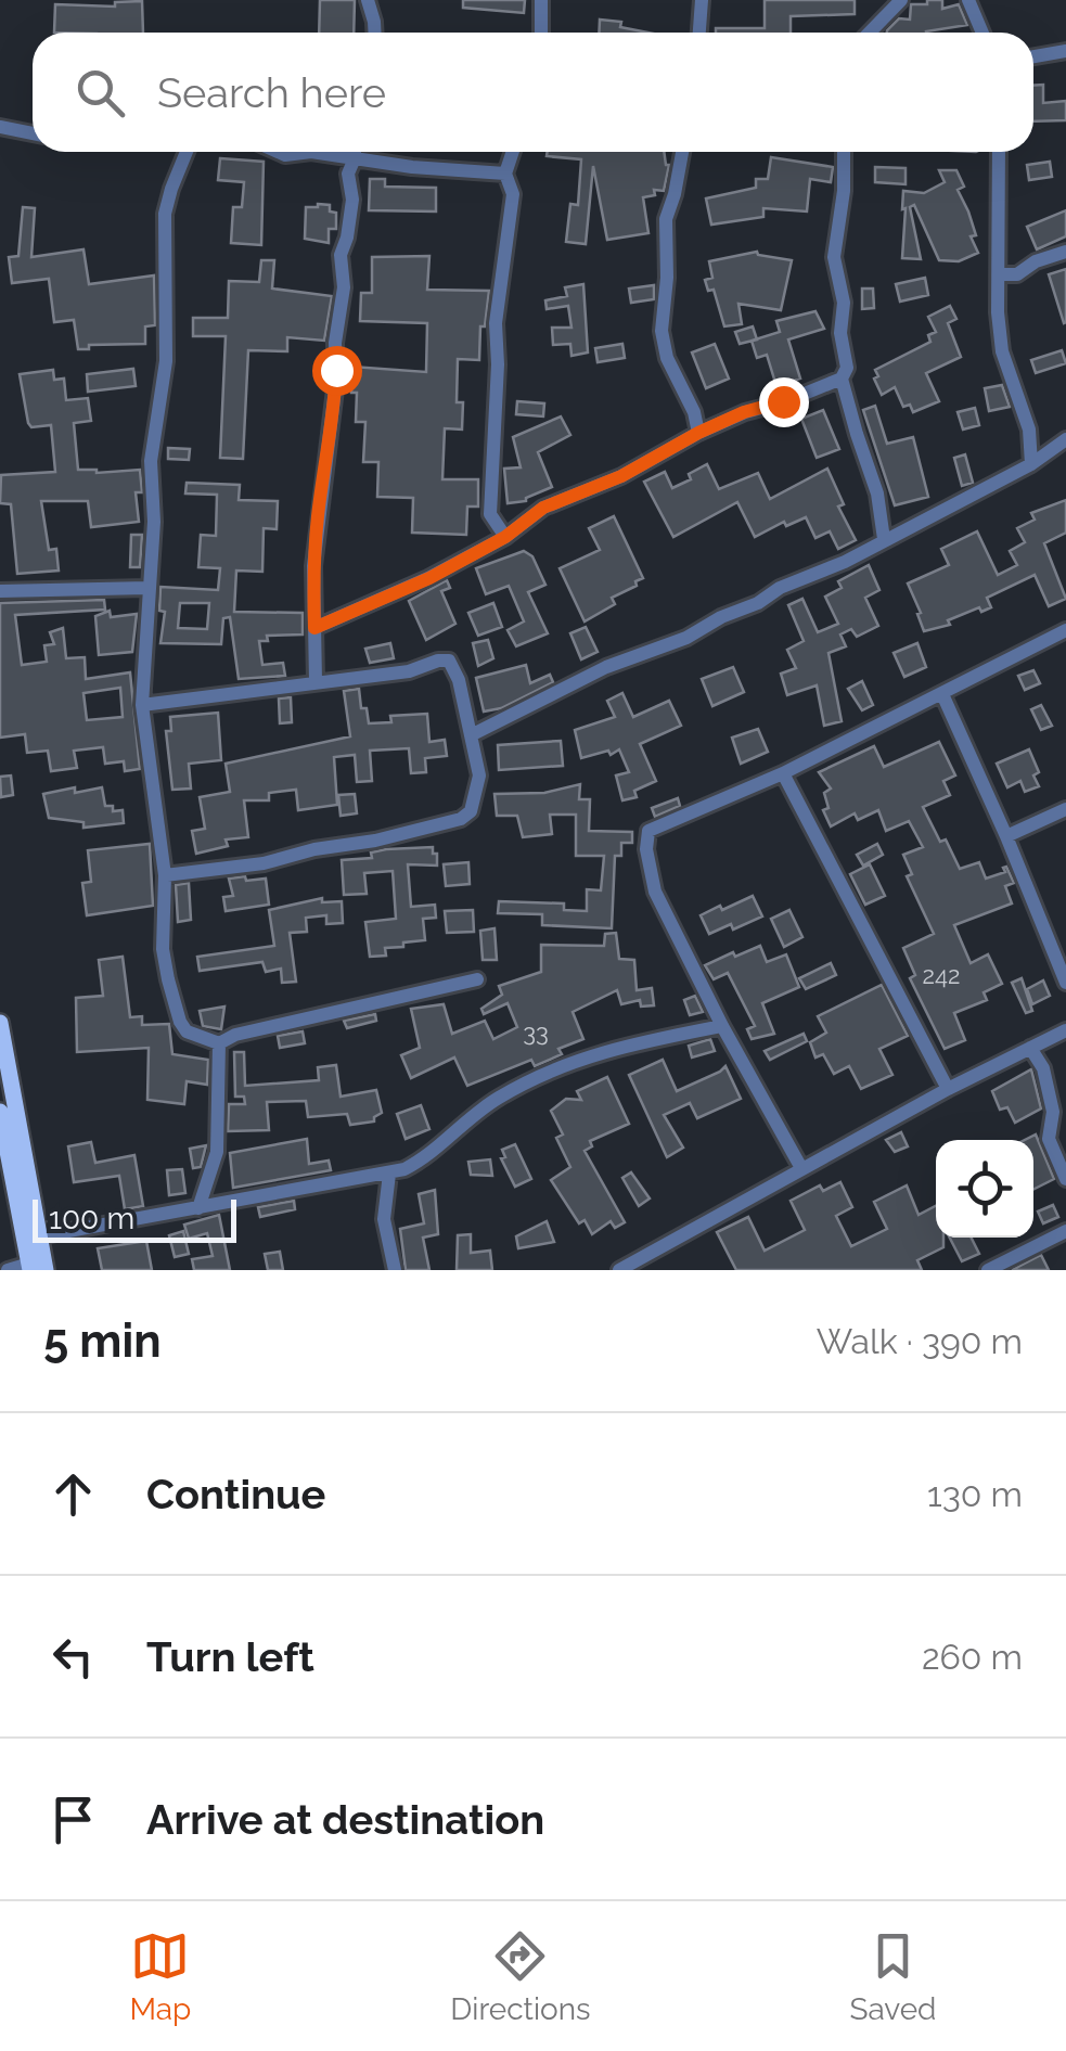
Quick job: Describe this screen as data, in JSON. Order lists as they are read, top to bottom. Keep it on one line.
{"house_numbers":["242","33"],"scale_bar":"100 m","page":{"search":"Search here","scale":"100 m","heading":["5 min","Walk · 390 m"],"list":[["Continue","130 m"],["Turn left","260 m"],"Arrive at destination"],"nav":["Map","Directions","Saved"]}}
